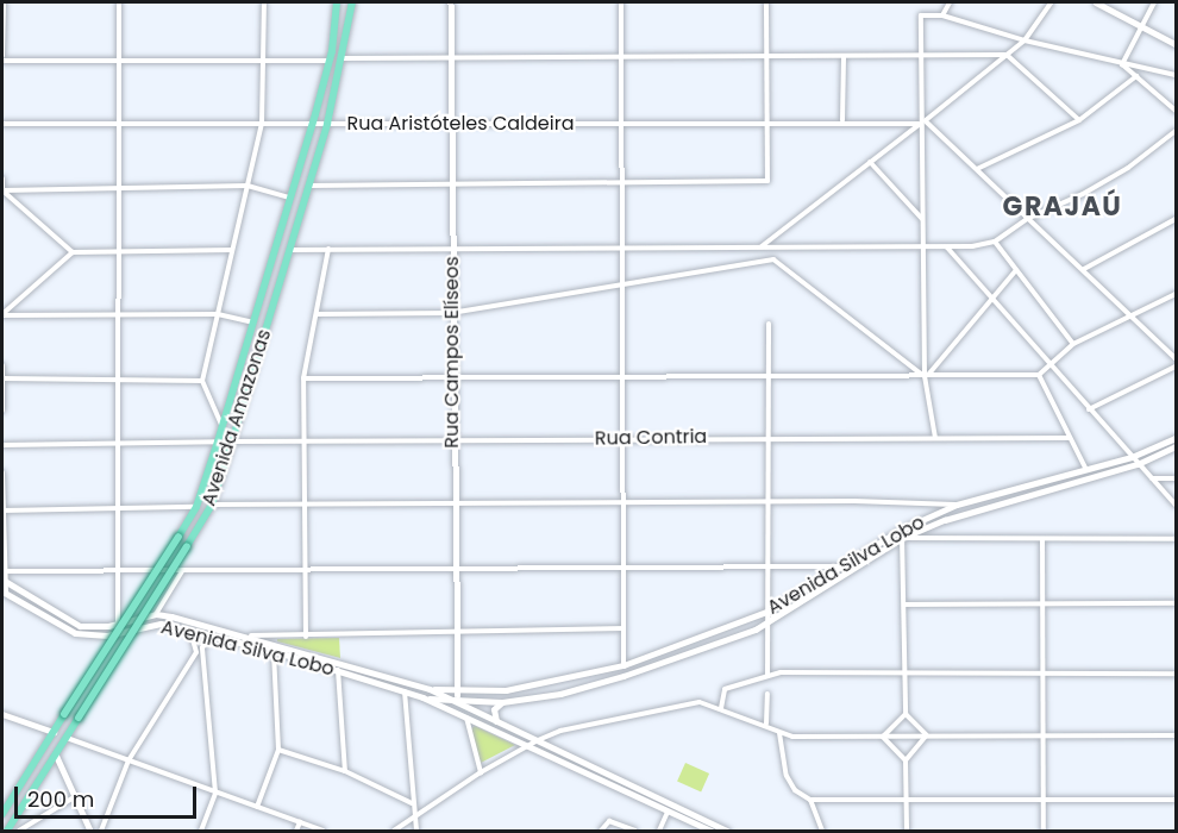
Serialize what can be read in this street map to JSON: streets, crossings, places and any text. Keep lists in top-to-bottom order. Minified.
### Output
{"streets":{"main road":["Avenida Amazonas","Avenida Silva Lobo"],"street":["Rua Aristóteles Caldeira","Rua Campos Elíseos","Rua Contria"]},"crossings":[["Rua Aristóteles Caldeira","Rua Campos Elíseos"],["Rua Aristóteles Caldeira","Avenida Amazonas"],["Rua Campos Elíseos","Rua Contria"],["Rua Campos Elíseos","Avenida Silva Lobo"],["Avenida Amazonas","Rua Contria"]],"districts":["GRAJAÚ"],"scale_bar":"200 m"}
